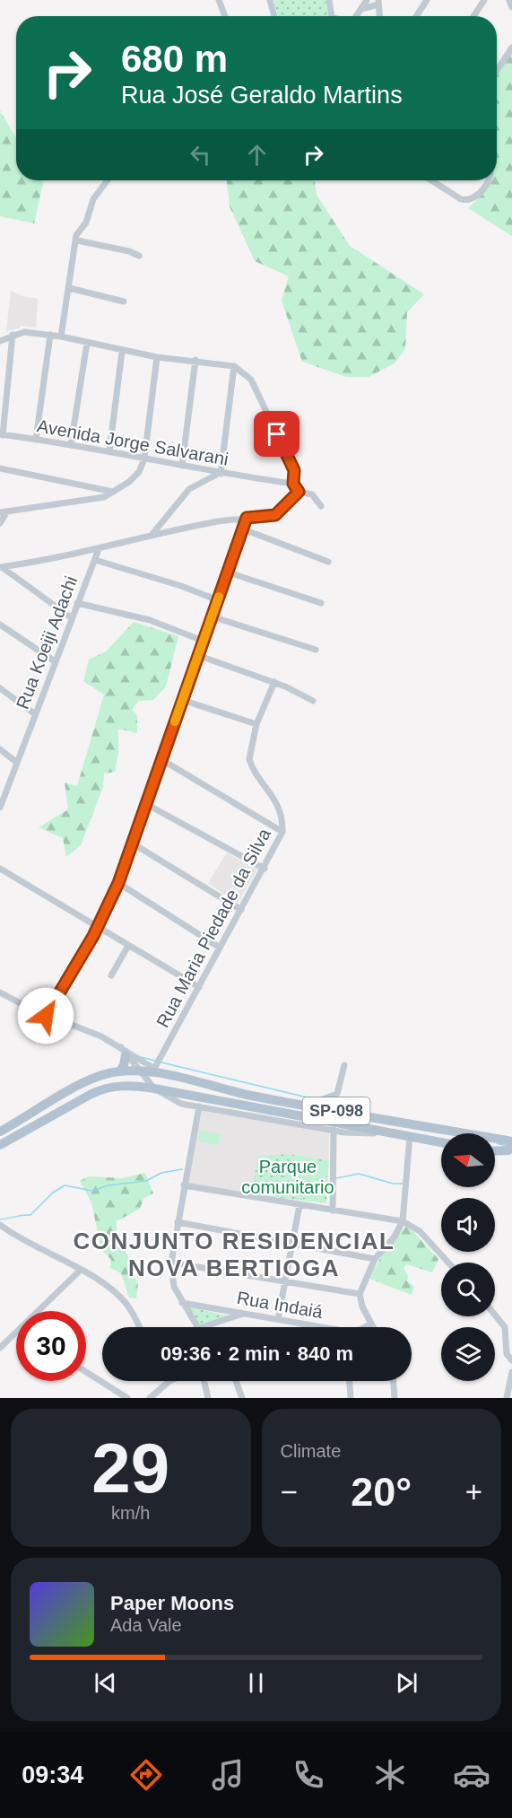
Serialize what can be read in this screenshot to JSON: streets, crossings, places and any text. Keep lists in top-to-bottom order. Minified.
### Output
{"streets":{"main road":["SP-098"],"street":["Avenida Jorge Salvarani","Rua Koeiji Adachi","Rua Maria Piedade da Silva","Rua Indaiá"]},"crossings":[["Rua Maria Piedade da Silva","SP-098"]],"districts":["CONJUNTO RESIDENCIAL NOVA BERTIOGA"],"parks":["Parque comunitario"],"north":"left","page":{"turn":["680 m","Rua José Geraldo Martins"],"limit":"30","trip":"09:36 · 2 min · 840 m","tile":[["29","km/h"],"Climate"],"heat":["−","20°","+"],"song":["Paper Moons","Ada Vale"],"tabs":"09:34"}}
